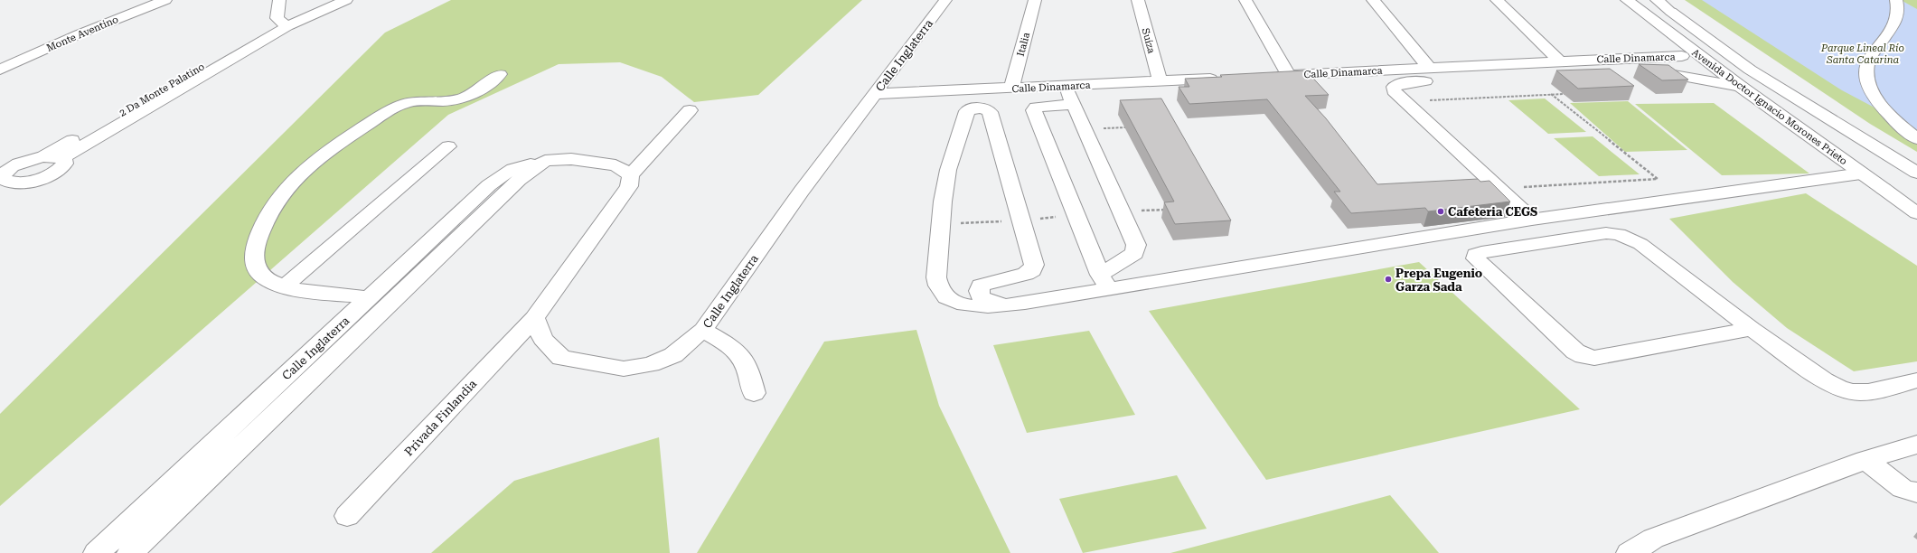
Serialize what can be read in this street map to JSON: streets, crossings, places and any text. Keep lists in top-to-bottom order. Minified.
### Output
{"streets":{"main road":["Monte Aventino","Suiza","Italia","Calle Inglaterra","Calle Dinamarca","2 Da Monte Palatino","Avenida Doctor Ignacio Morones Prieto","Privada Finlandia"]},"crossings":[["Suiza","Calle Dinamarca"],["Italia","Calle Dinamarca"],["Calle Inglaterra","Calle Dinamarca"],["Calle Inglaterra","Privada Finlandia"]],"parks":["Parque Lineal Río Santa Catarina"],"places":["Cafeteria CEGS","Prepa Eugenio Garza Sada"]}
